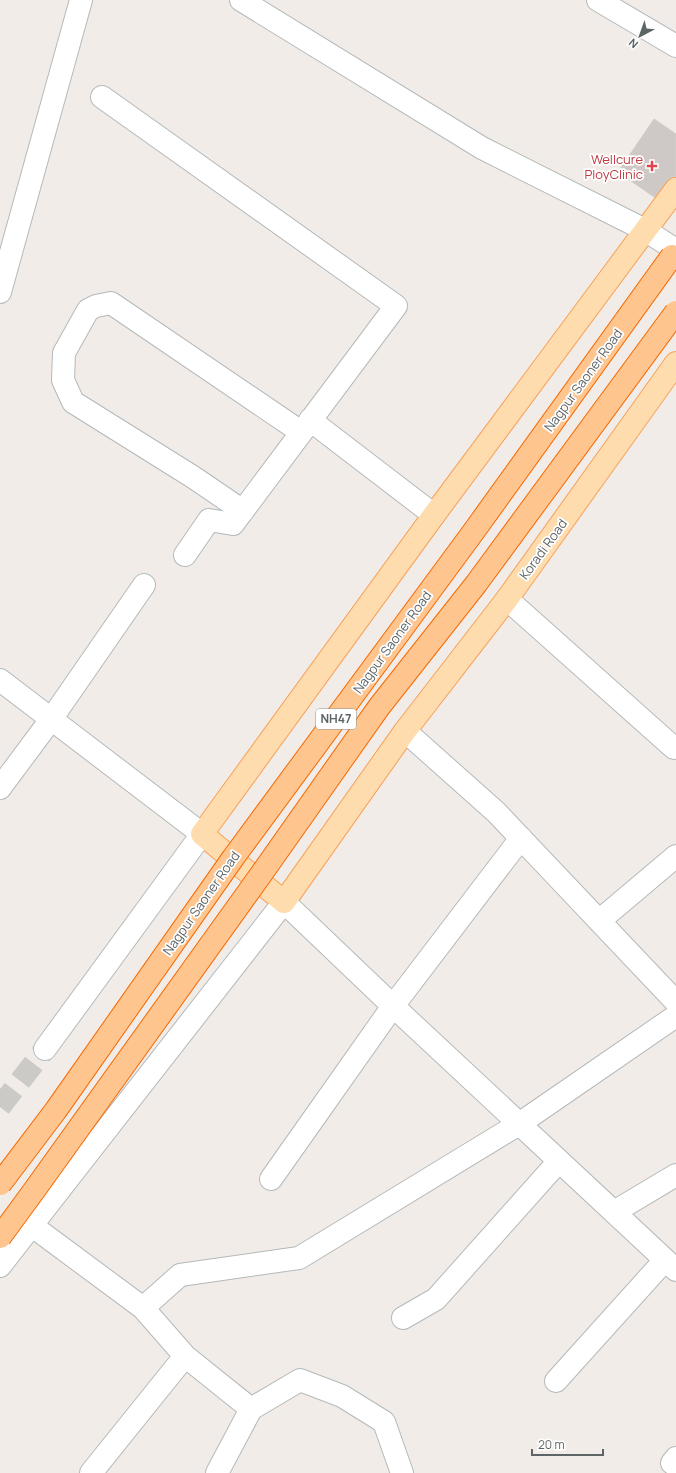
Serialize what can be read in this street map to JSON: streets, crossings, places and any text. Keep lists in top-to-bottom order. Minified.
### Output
{"streets":{"highway":["Nagpur Saoner Road","NH47"],"main road":["Koradi Road"]},"places":{"health":["Wellcure PloyClinic"]},"scale_bar":"20 m","north":"bottom left"}
